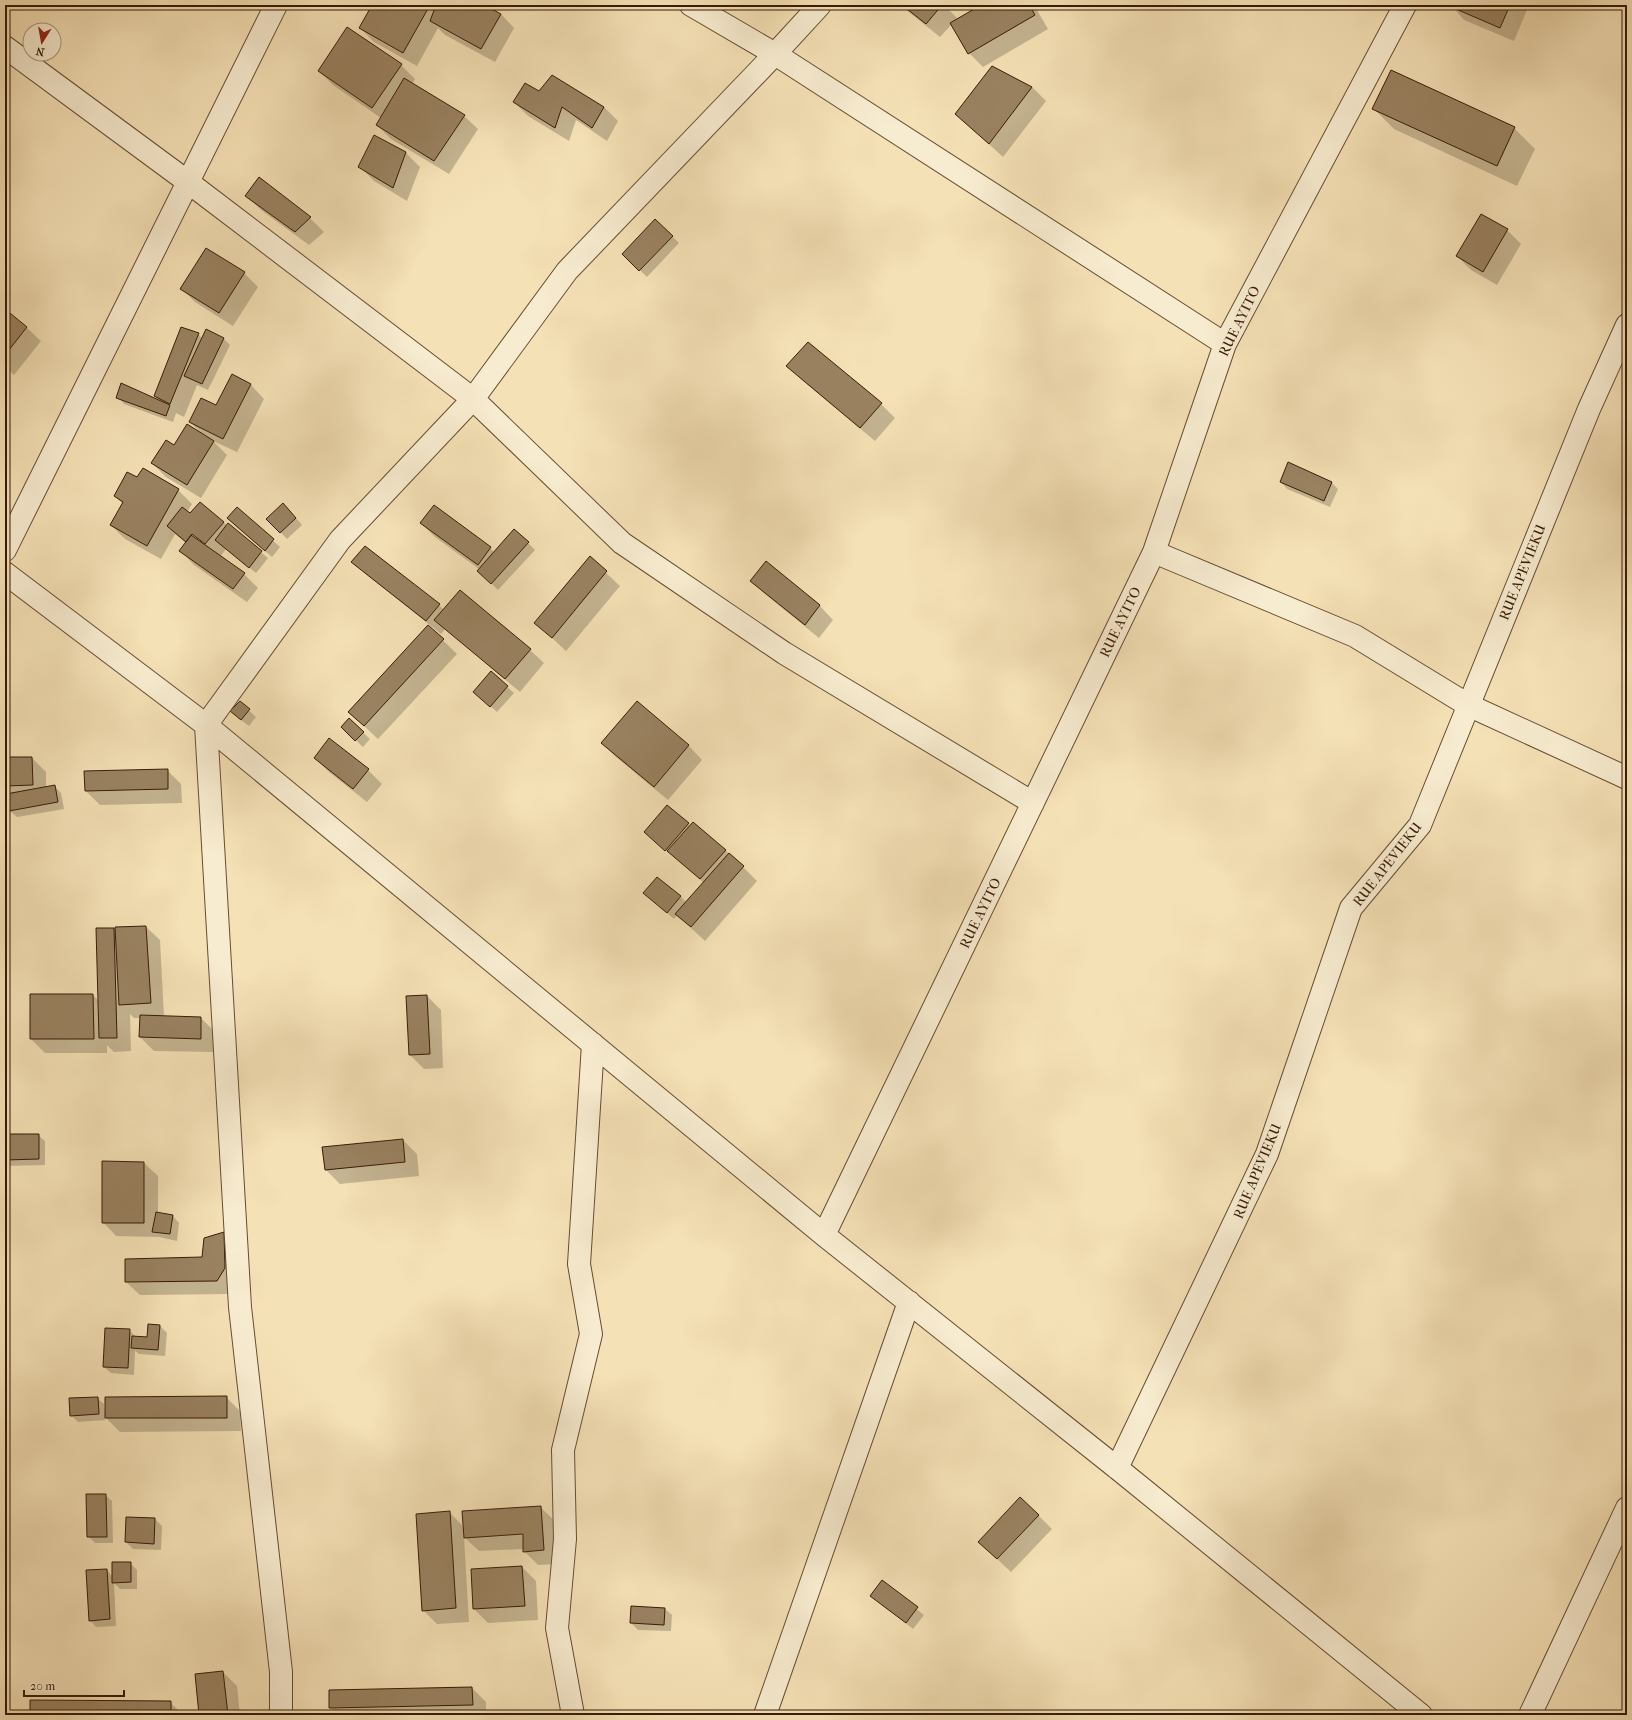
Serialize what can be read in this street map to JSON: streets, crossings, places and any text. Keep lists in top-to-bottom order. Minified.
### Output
{"streets":{"street":["RUE AYITO","RUE APEVIEKU"]},"scale_bar":"20 m","north":"bottom"}
